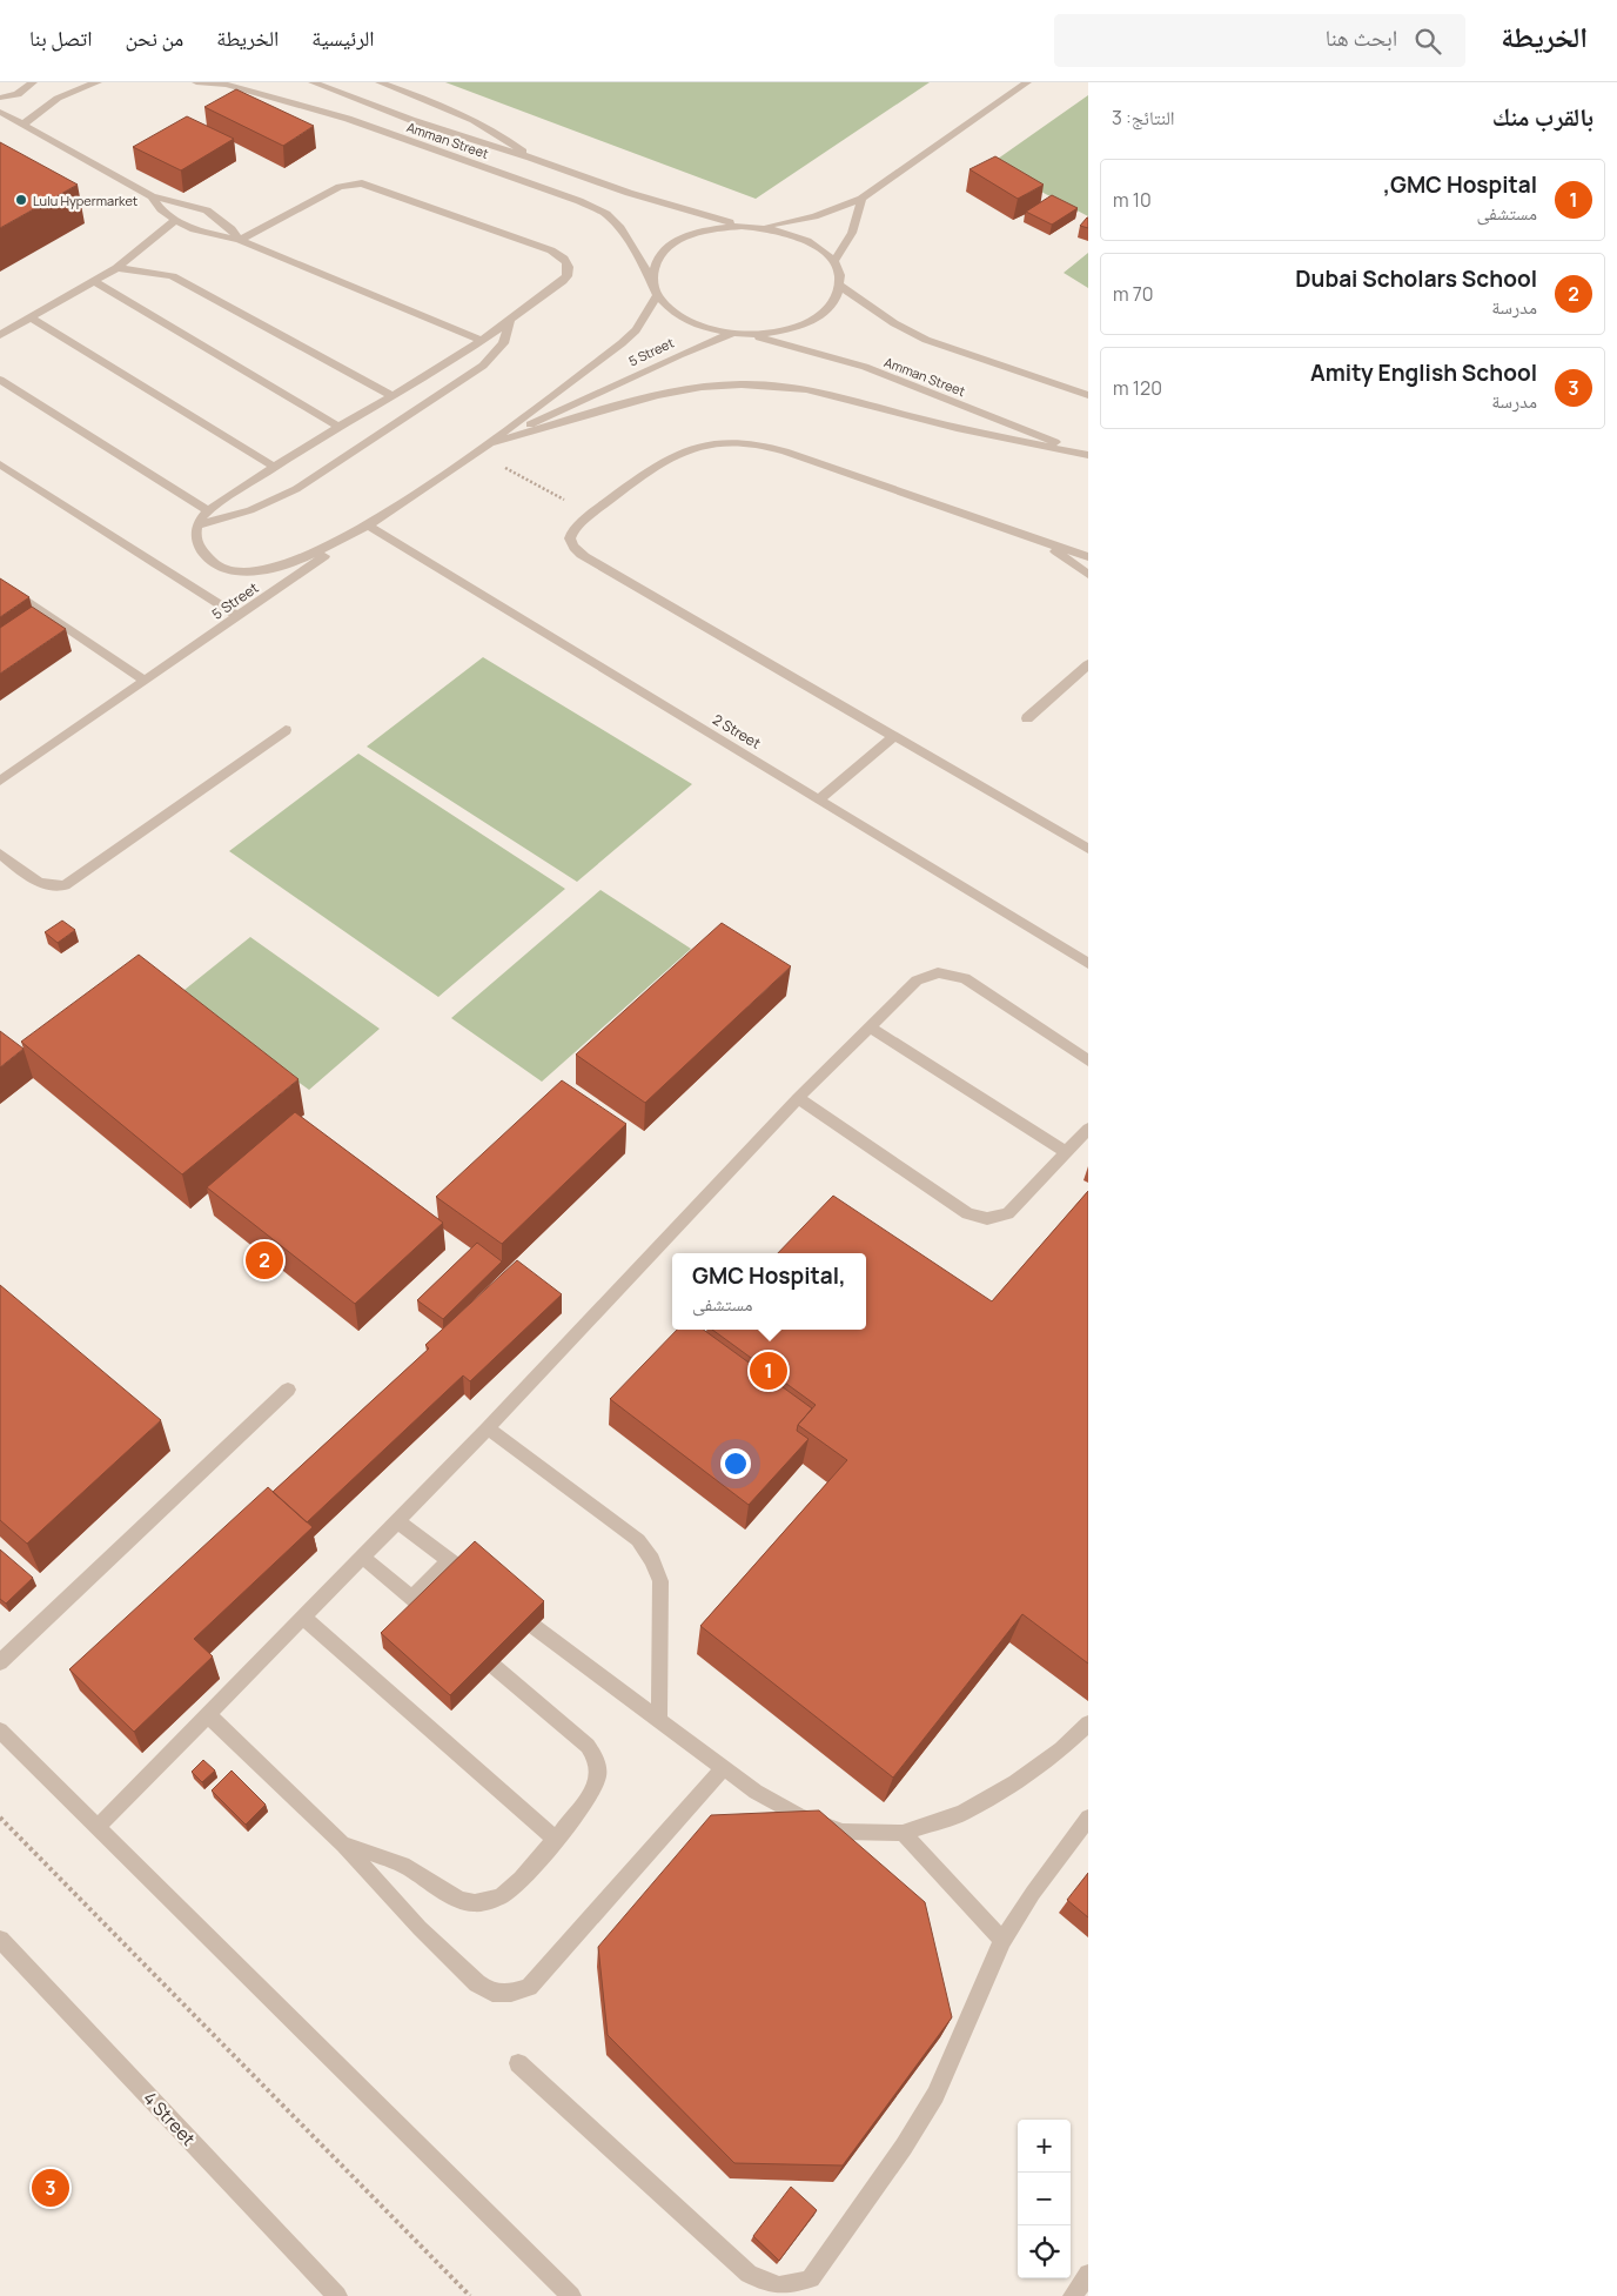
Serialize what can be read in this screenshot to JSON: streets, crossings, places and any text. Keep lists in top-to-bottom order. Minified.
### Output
{"streets":{"street":["Amman Street","5 Street","2 Street","4 Street"]},"crossings":[["Amman Street","5 Street"],["5 Street","2 Street"]],"places":["Lulu Hypermarket"],"page":{"header":"الخريطة","search":"ابحث هنا","nav":["الرئيسية","الخريطة","من نحن","اتصل بنا"],"heading":["بالقرب منك","النتائج: 3"],"list":[{"mark":"1","name":"GMC Hospital,","note":"مستشفى","value":"10 m"},{"mark":"2","name":"Dubai Scholars School","note":"مدرسة","value":"70 m"},{"mark":"3","name":"Amity English School","note":"مدرسة","value":"120 m"}],"pins":["2","1","3"],"popup":["GMC Hospital,","مستشفى"],"map_buttons":["+","−"]}}
